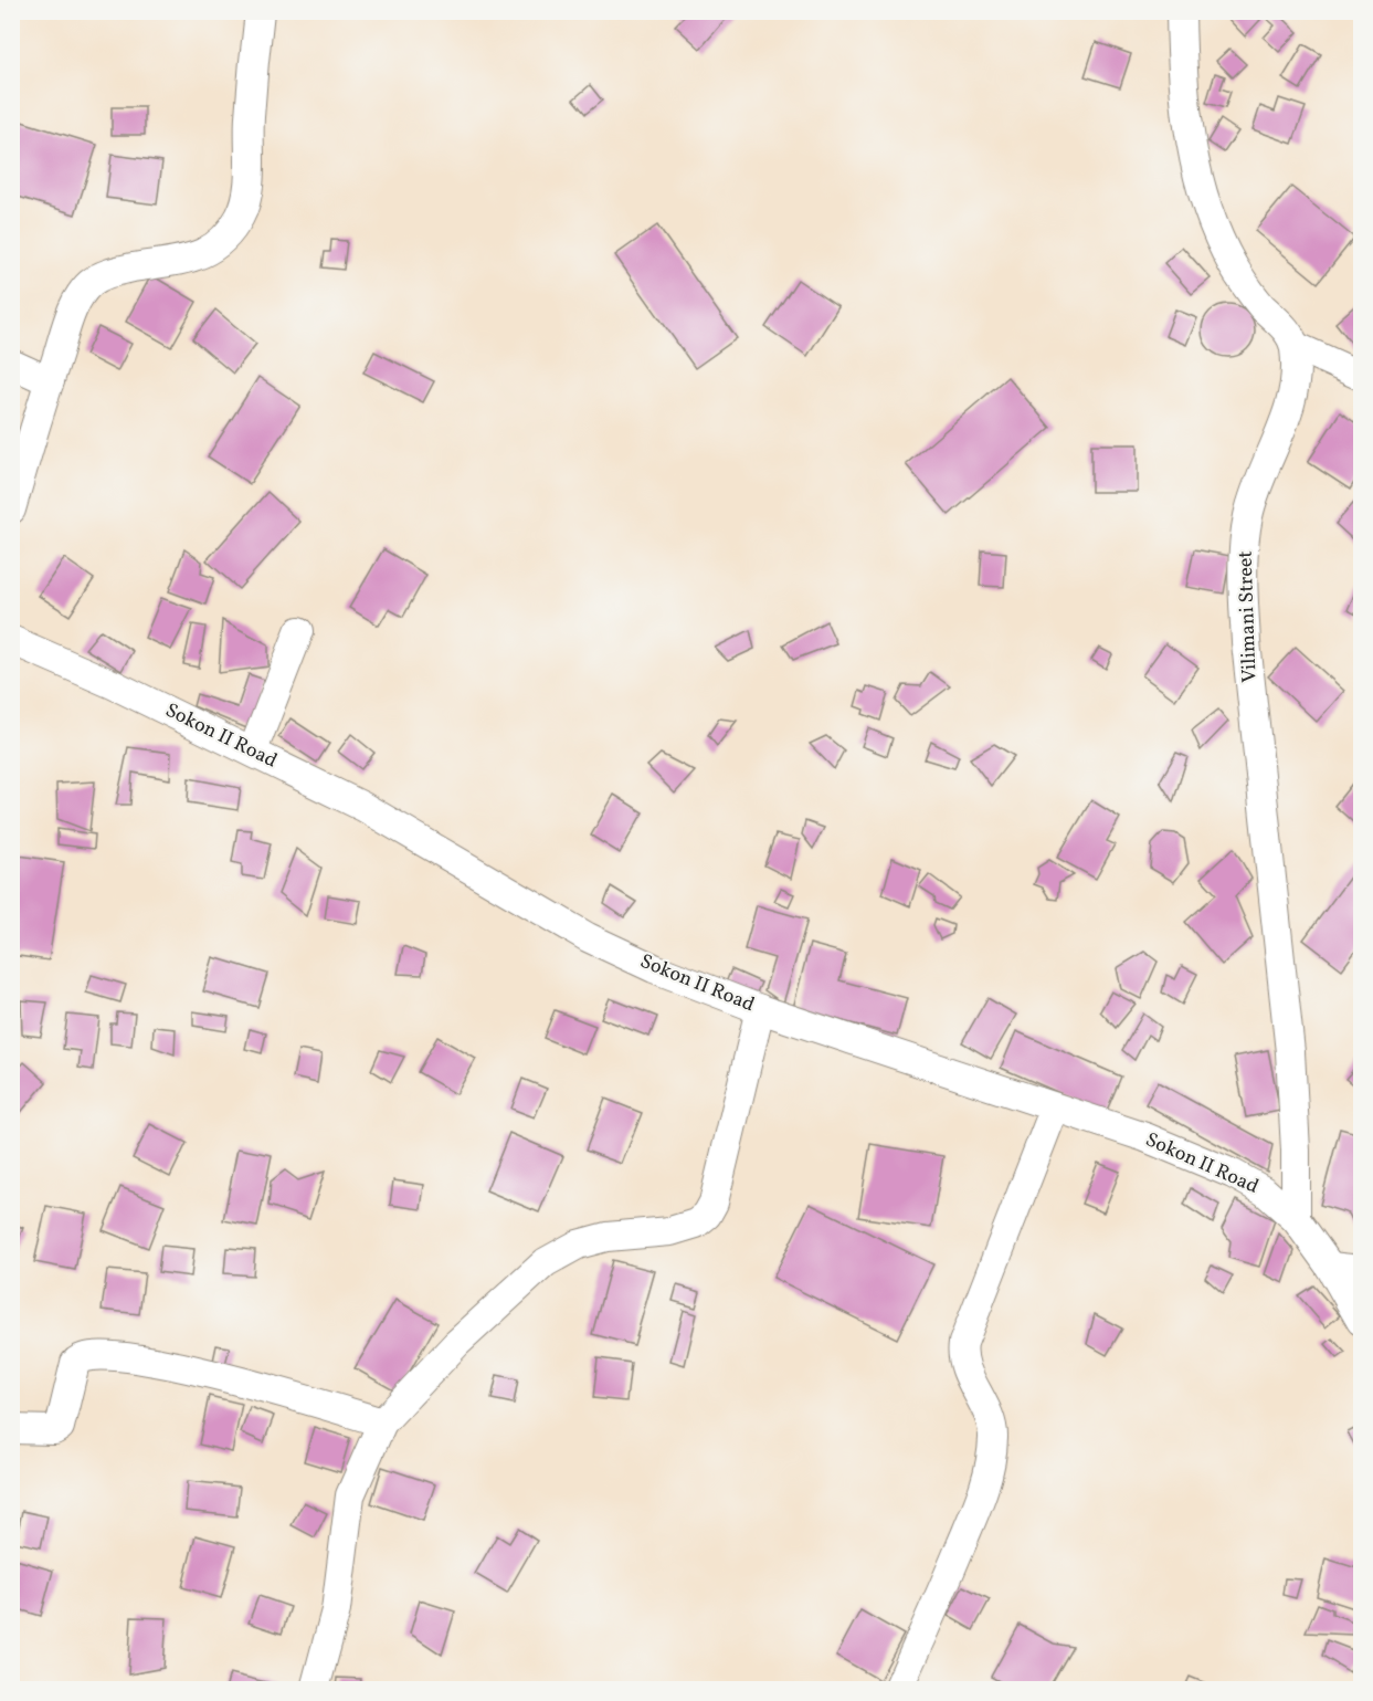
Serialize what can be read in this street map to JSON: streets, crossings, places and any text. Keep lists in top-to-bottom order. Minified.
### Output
{"streets":{"street":["Vilimani Street","Sokon II Road"]},"crossings":[["Vilimani Street","Sokon II Road"]]}
